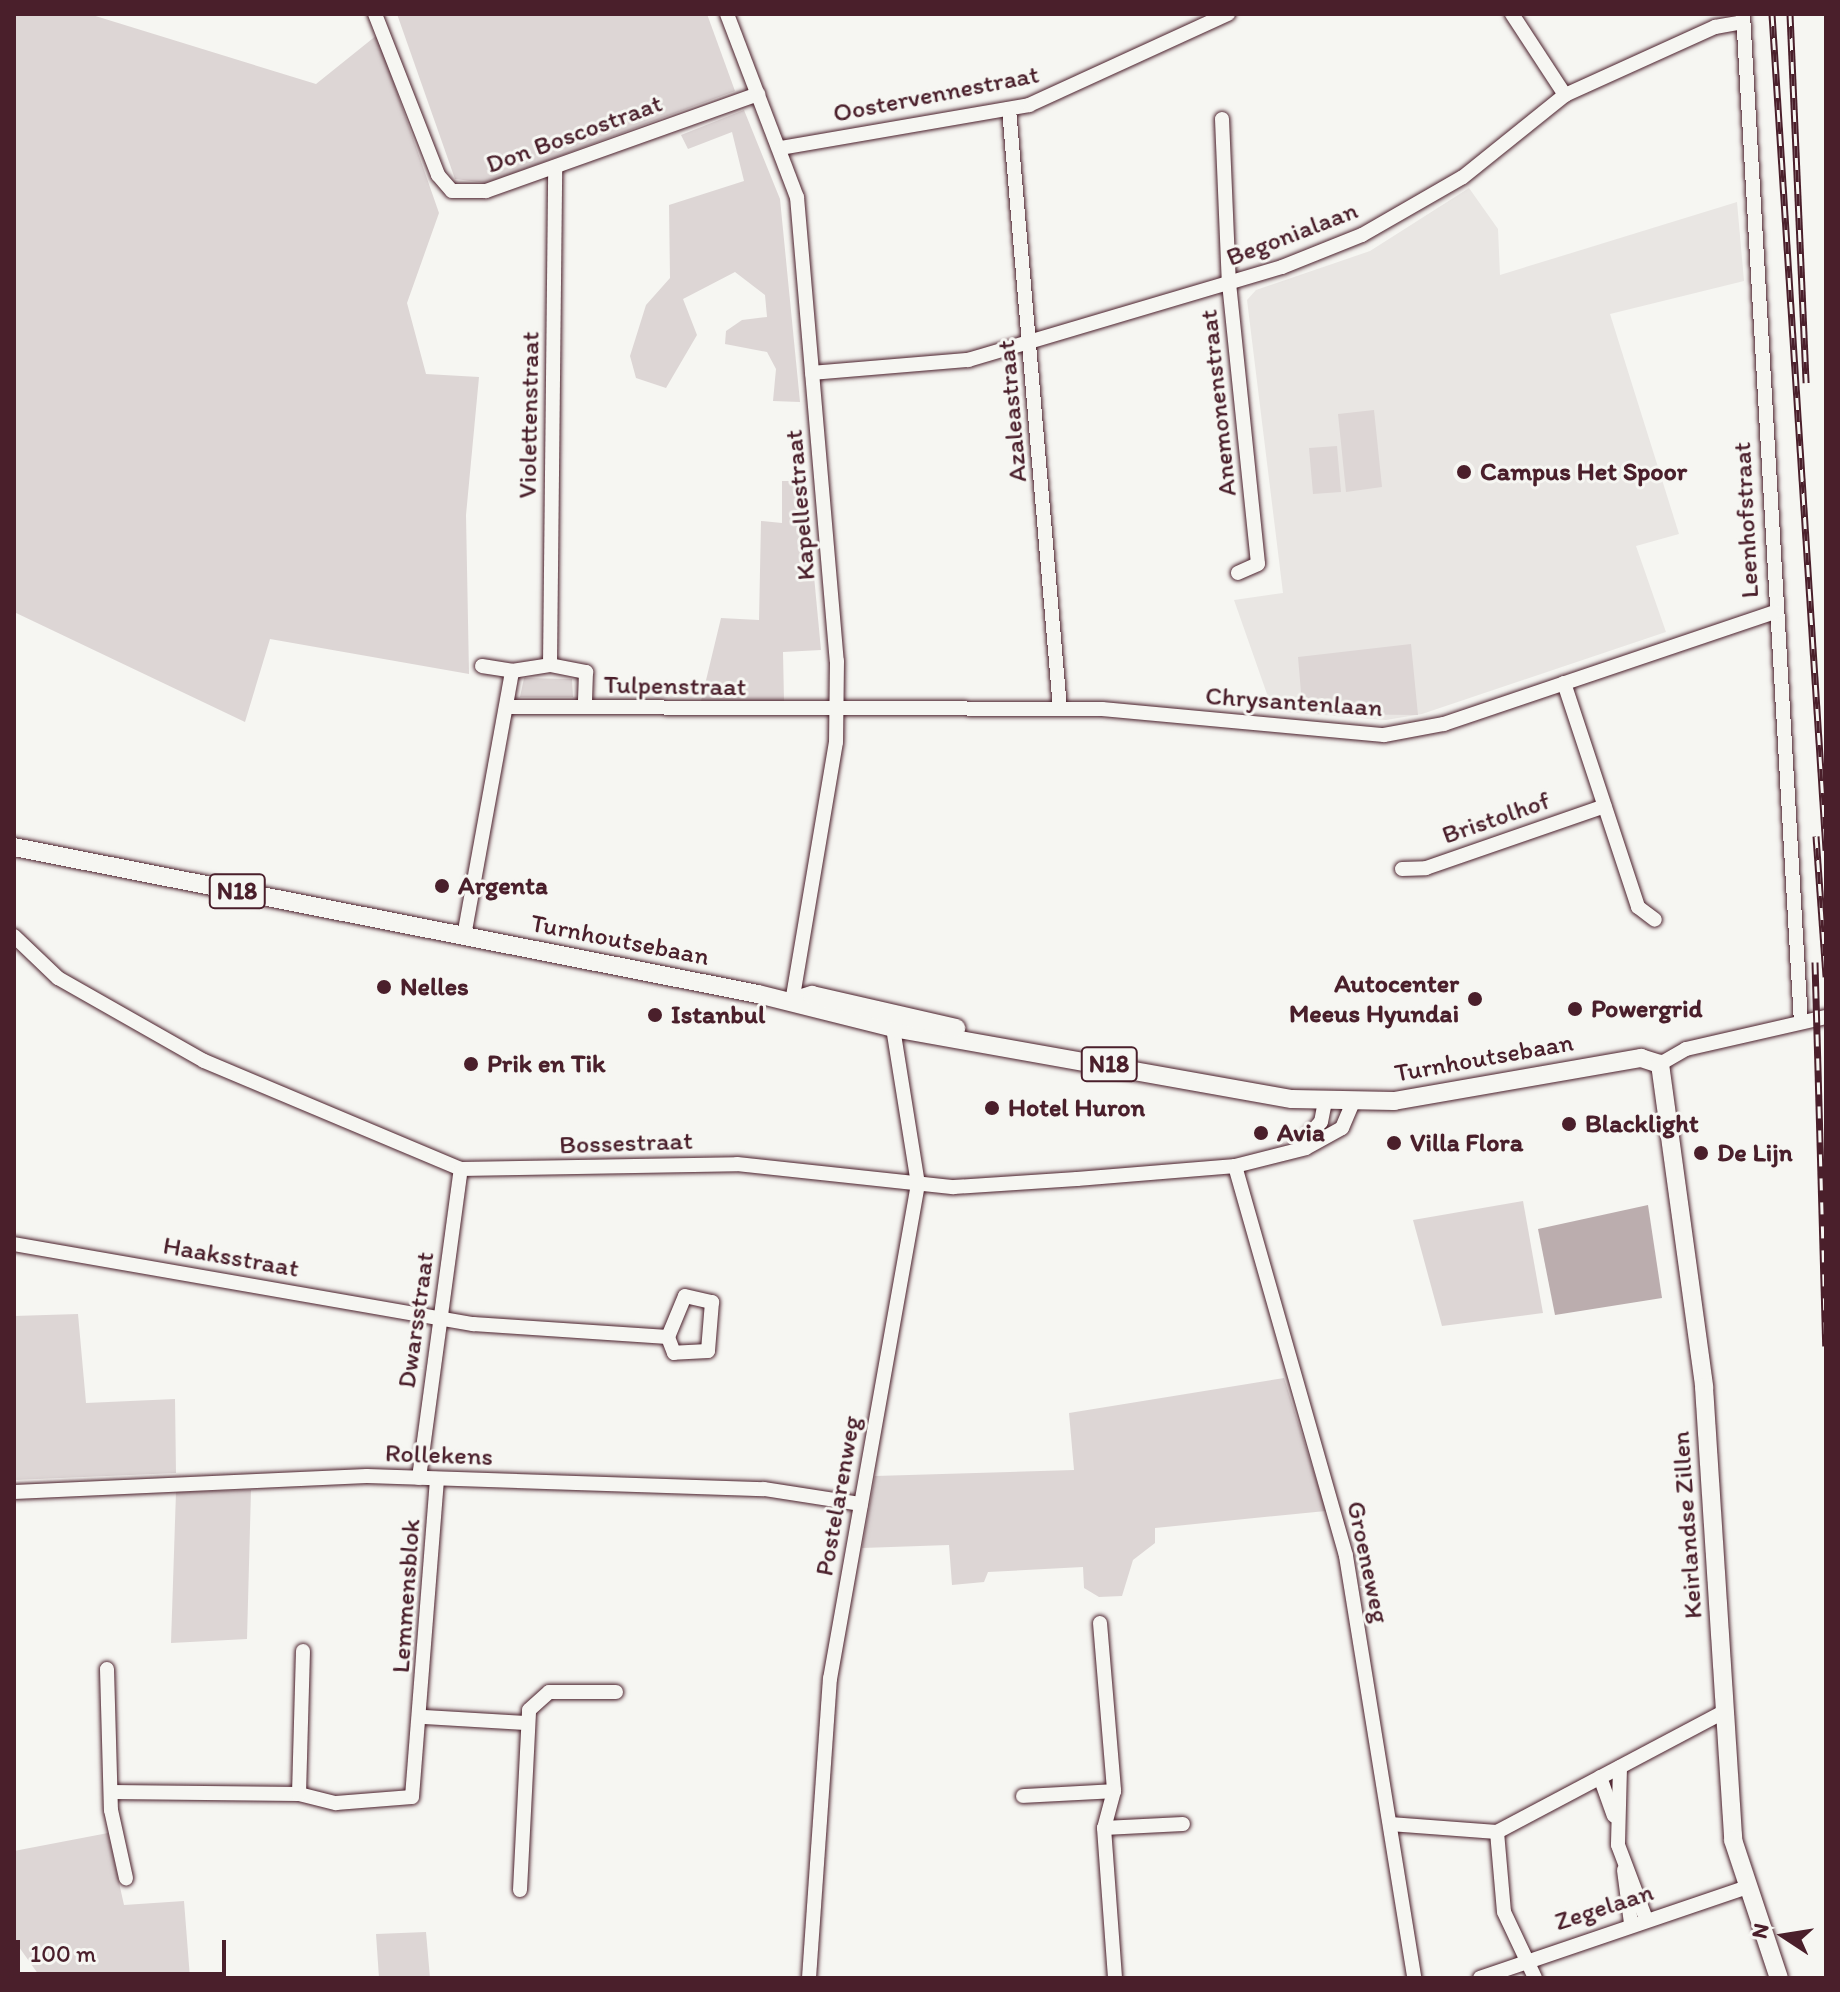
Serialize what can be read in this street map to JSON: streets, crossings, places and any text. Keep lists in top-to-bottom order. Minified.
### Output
{"streets":{"main road":["N18","Turnhoutsebaan","Keirlandse Zillen"],"street":["Oostervennestraat","Don Boscostraat","Begonialaan","Anemonenstraat","Azaleastraat","Violettenstraat","Kapellestraat","Leenhofstraat","Tulpenstraat","Chrysantenlaan","Bristolhof","Bossestraat","Haaksstraat","Dwarsstraat","Rollekens","Postelarenweg","Groeneweg","Lemmensblok","Zegelaan"]},"crossings":[["Oostervennestraat","Azaleastraat"],["Oostervennestraat","Kapellestraat"],["Don Boscostraat","Violettenstraat"],["Don Boscostraat","Kapellestraat"],["Begonialaan","Anemonenstraat"],["Begonialaan","Azaleastraat"],["Begonialaan","Kapellestraat"],["Begonialaan","Leenhofstraat"],["Azaleastraat","Chrysantenlaan"],["Kapellestraat","Tulpenstraat"],["Kapellestraat","Chrysantenlaan"],["Kapellestraat","Turnhoutsebaan"],["Leenhofstraat","Chrysantenlaan"],["Leenhofstraat","N18"],["Leenhofstraat","Turnhoutsebaan"],["Tulpenstraat","Chrysantenlaan"],["N18","Turnhoutsebaan"],["Turnhoutsebaan","Bossestraat"],["Turnhoutsebaan","Postelarenweg"],["Turnhoutsebaan","Keirlandse Zillen"],["Bossestraat","Dwarsstraat"],["Bossestraat","Postelarenweg"],["Bossestraat","Groeneweg"],["Haaksstraat","Dwarsstraat"],["Dwarsstraat","Rollekens"],["Rollekens","Postelarenweg"],["Rollekens","Lemmensblok"],["Keirlandse Zillen","Zegelaan"]],"places":["Campus Het Spoor","Argenta","Nelles","Autocenter Meeus Hyundai","Powergrid","Istanbul","Prik en Tik","Hotel Huron","Blacklight","Avia","Villa Flora","De Lijn"],"scale_bar":"100 m","north":"left"}
